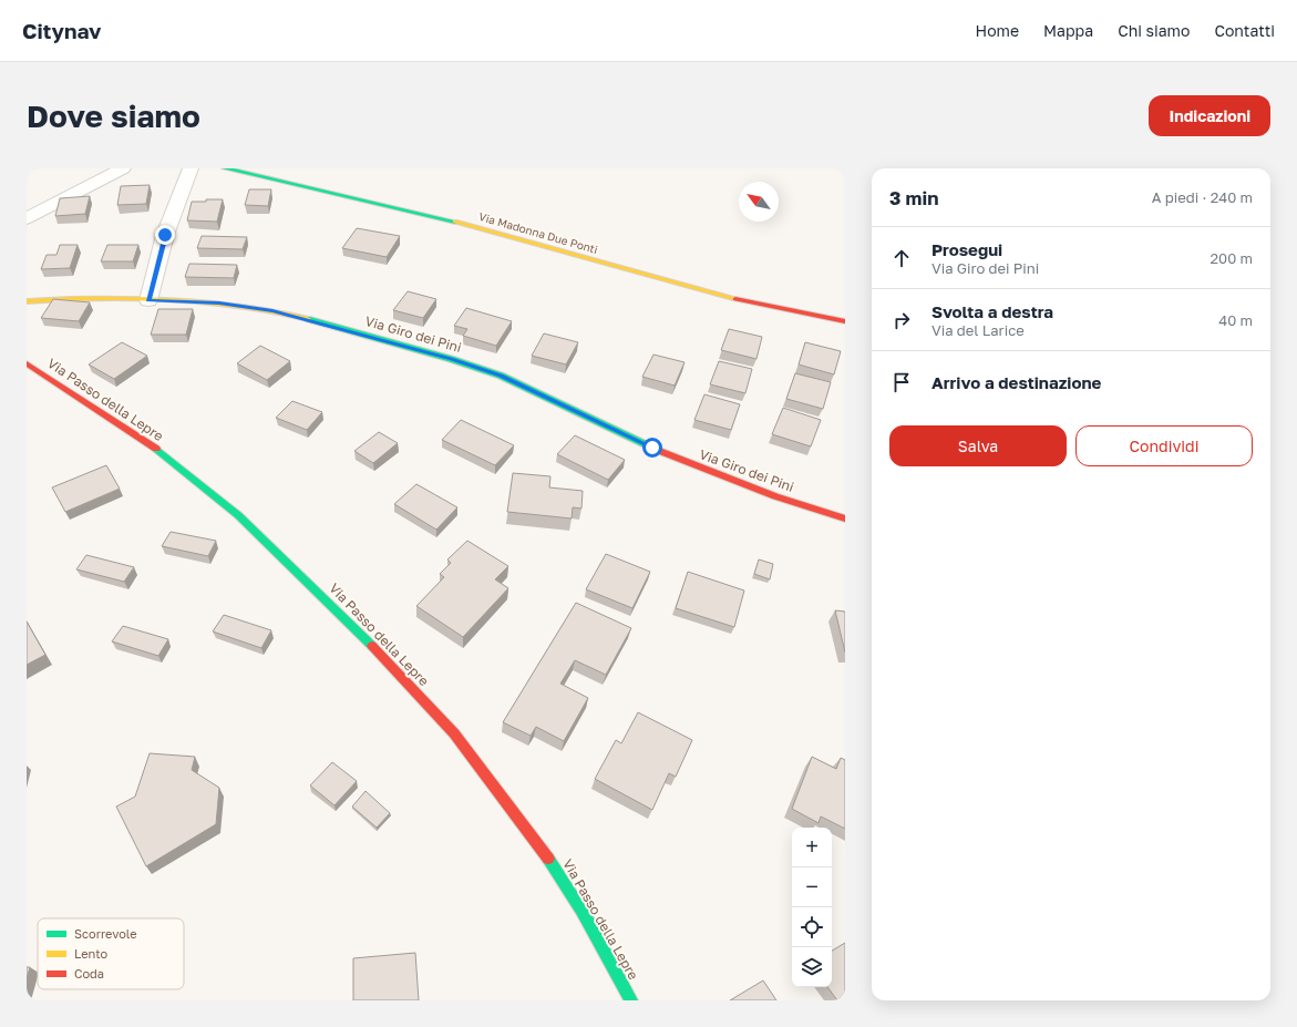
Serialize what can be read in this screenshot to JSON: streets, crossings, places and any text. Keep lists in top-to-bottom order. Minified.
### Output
{"streets":{"street":["Via Madonna Due Ponti","Via Giro dei Pini","Via Passo della Lepre"]},"legend":["Scorrevole","Lento","Coda"],"north":"top left","page":{"header":"Citynav","nav":["Home","Mappa","Chi siamo","Contatti"],"buttons":["Indicazioni",["Salva","Condividi"]],"title":"Dove siamo","heading":["3 min","A piedi · 240 m"],"list":[["Prosegui","Via Giro dei Pini","200 m"],["Svolta a destra","Via del Larice","40 m"],"Arrivo a destinazione"],"map_buttons":["+","−"]}}
